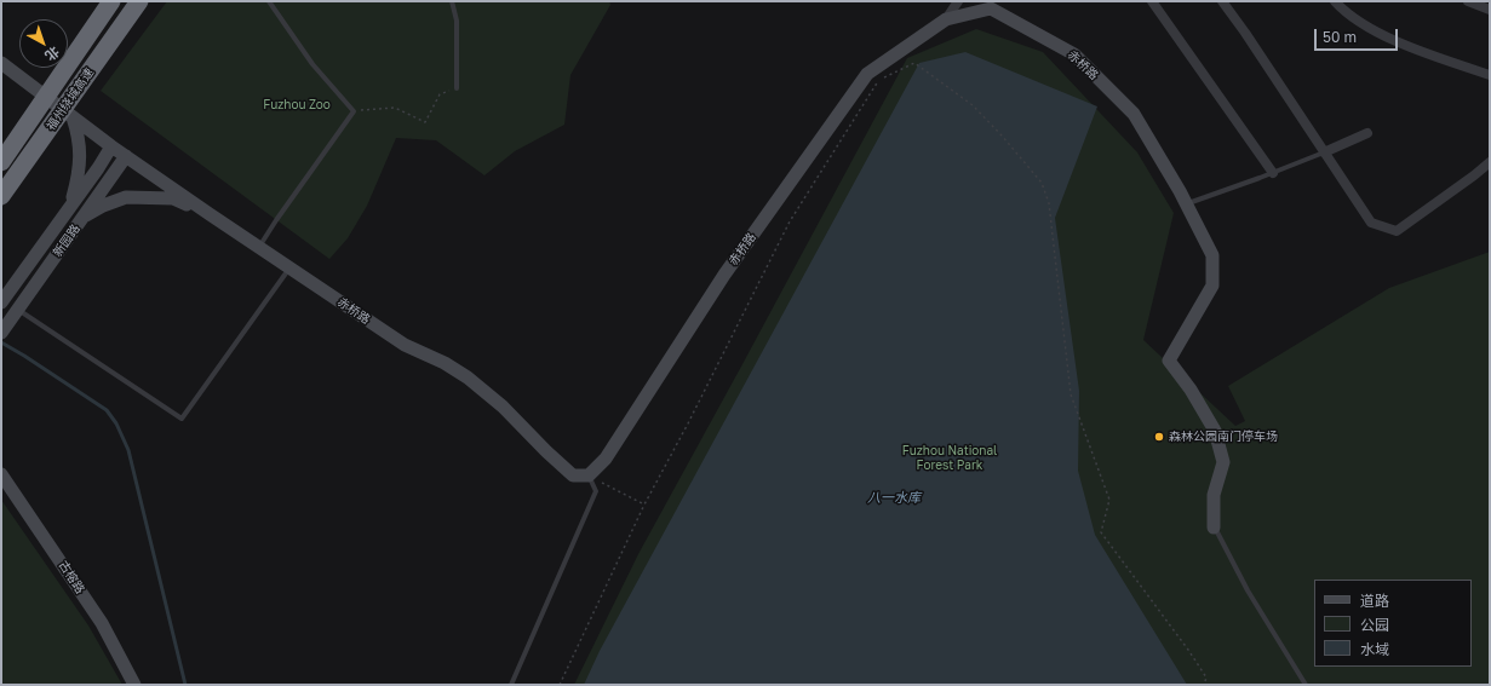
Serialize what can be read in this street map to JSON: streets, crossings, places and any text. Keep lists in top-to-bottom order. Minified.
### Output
{"streets":{"highway":["福州绕城高速"],"street":["赤桥路","新园路","古榕路"]},"crossings":[["赤桥路","新园路"]],"water":["八一水库"],"parks":["Fuzhou Zoo","Fuzhou National Forest Park"],"places":["森林公园南门停车场"],"legend":["道路","公园","水域"],"scale_bar":"50 m","north":"bottom right"}
